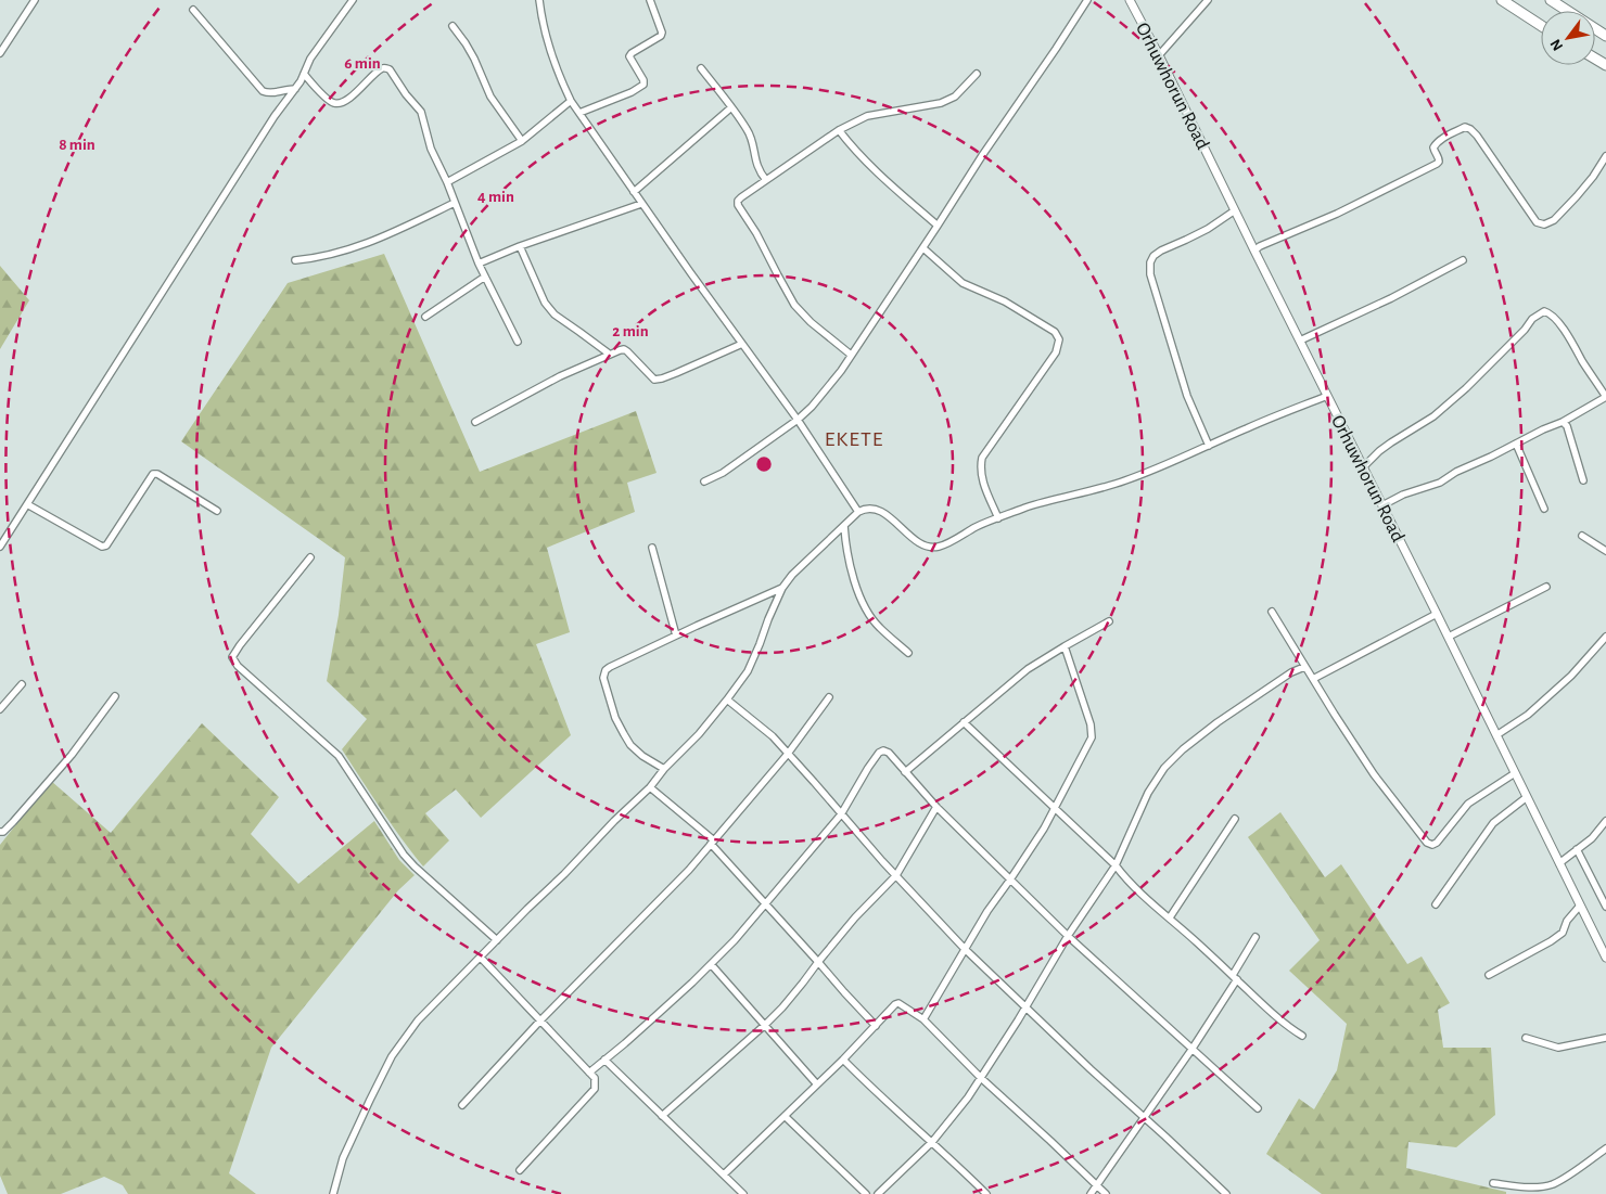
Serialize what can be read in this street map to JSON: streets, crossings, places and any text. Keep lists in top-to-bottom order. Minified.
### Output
{"streets":{"street":["Orhuwhorun Road"]},"districts":["EKETE"],"north":"bottom left","rings":["6 min","8 min","4 min","2 min"]}
